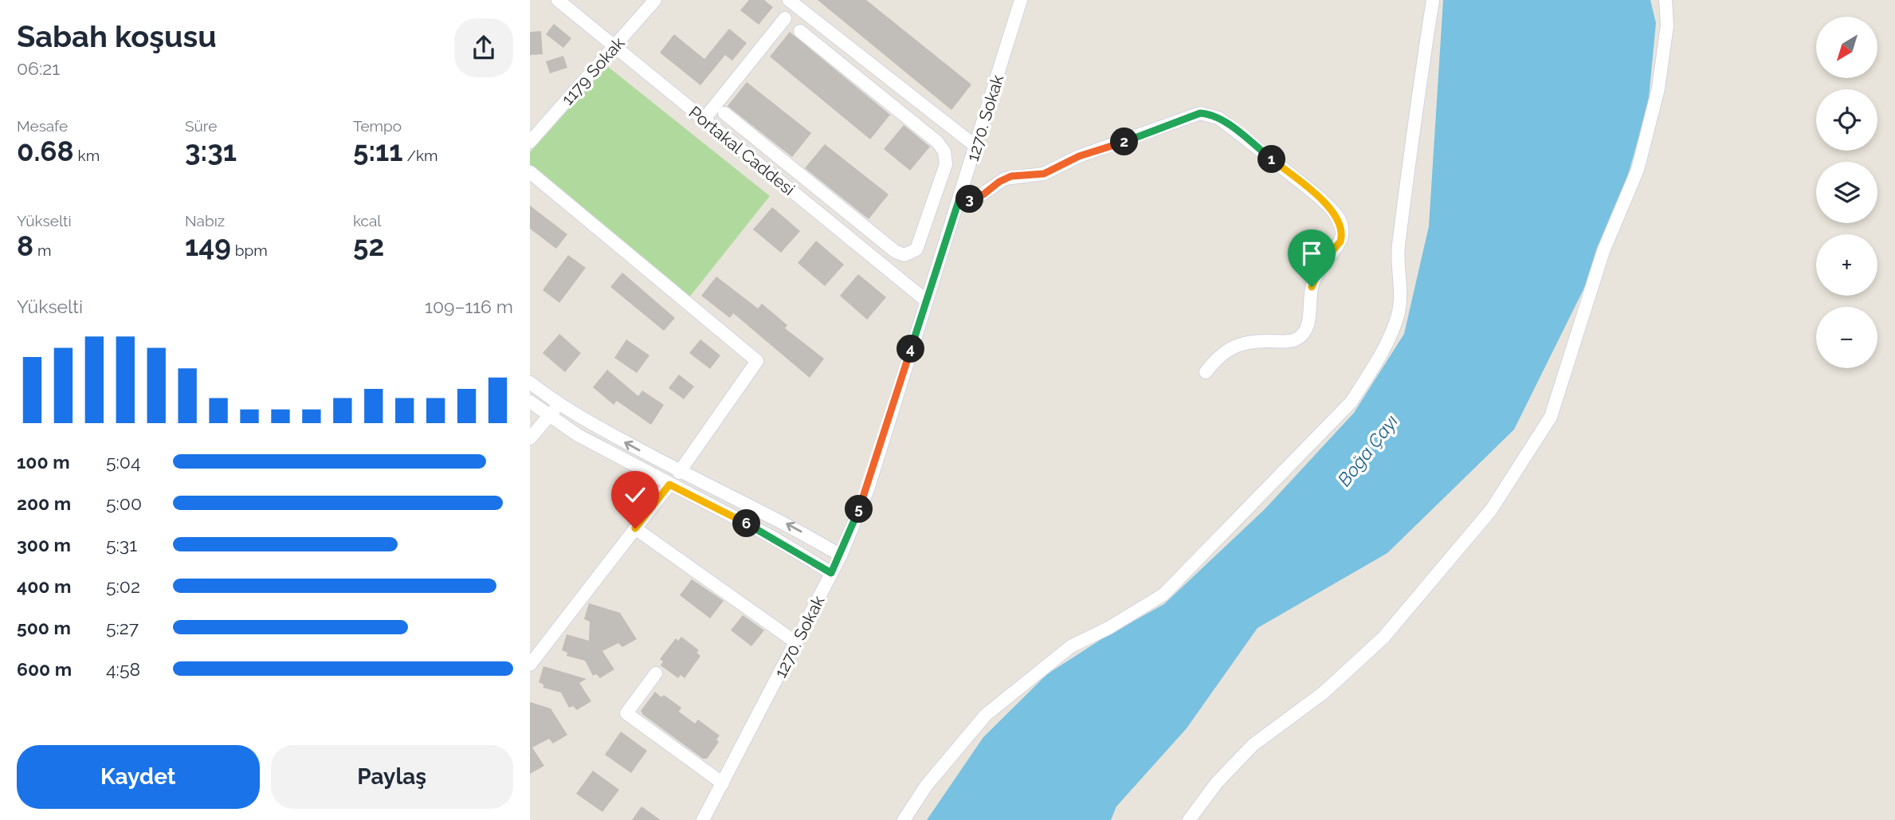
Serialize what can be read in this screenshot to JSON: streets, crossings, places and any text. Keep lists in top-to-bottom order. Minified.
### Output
{"streets":{"street":["1179 Sokak","1270. Sokak","Portakal Caddesi"]},"crossings":[["1179 Sokak","Portakal Caddesi"],["1270. Sokak","Portakal Caddesi"]],"water":["Boğa Çayı"],"north":"bottom left","page":{"heading":["Sabah koşusu","06:21"],"map_buttons":["+","−"],"stats":[["Mesafe","0.68 km"],["Süre","3:31"],["Tempo","5:11 /km"],["Yükselti","8 m"],["Nabız","149 bpm"],["kcal","52"]],"pins":["2","1","3","4","5","6"],"chart":["Yükselti","109–116 m"],"list":[{"name":"100 m","note":"5:04"},{"name":"200 m","note":"5:00"},{"name":"300 m","note":"5:31"},{"name":"400 m","note":"5:02"},{"name":"500 m","note":"5:27"},{"name":"600 m","note":"4:58"}],"buttons":["Kaydet","Paylaş"]}}
